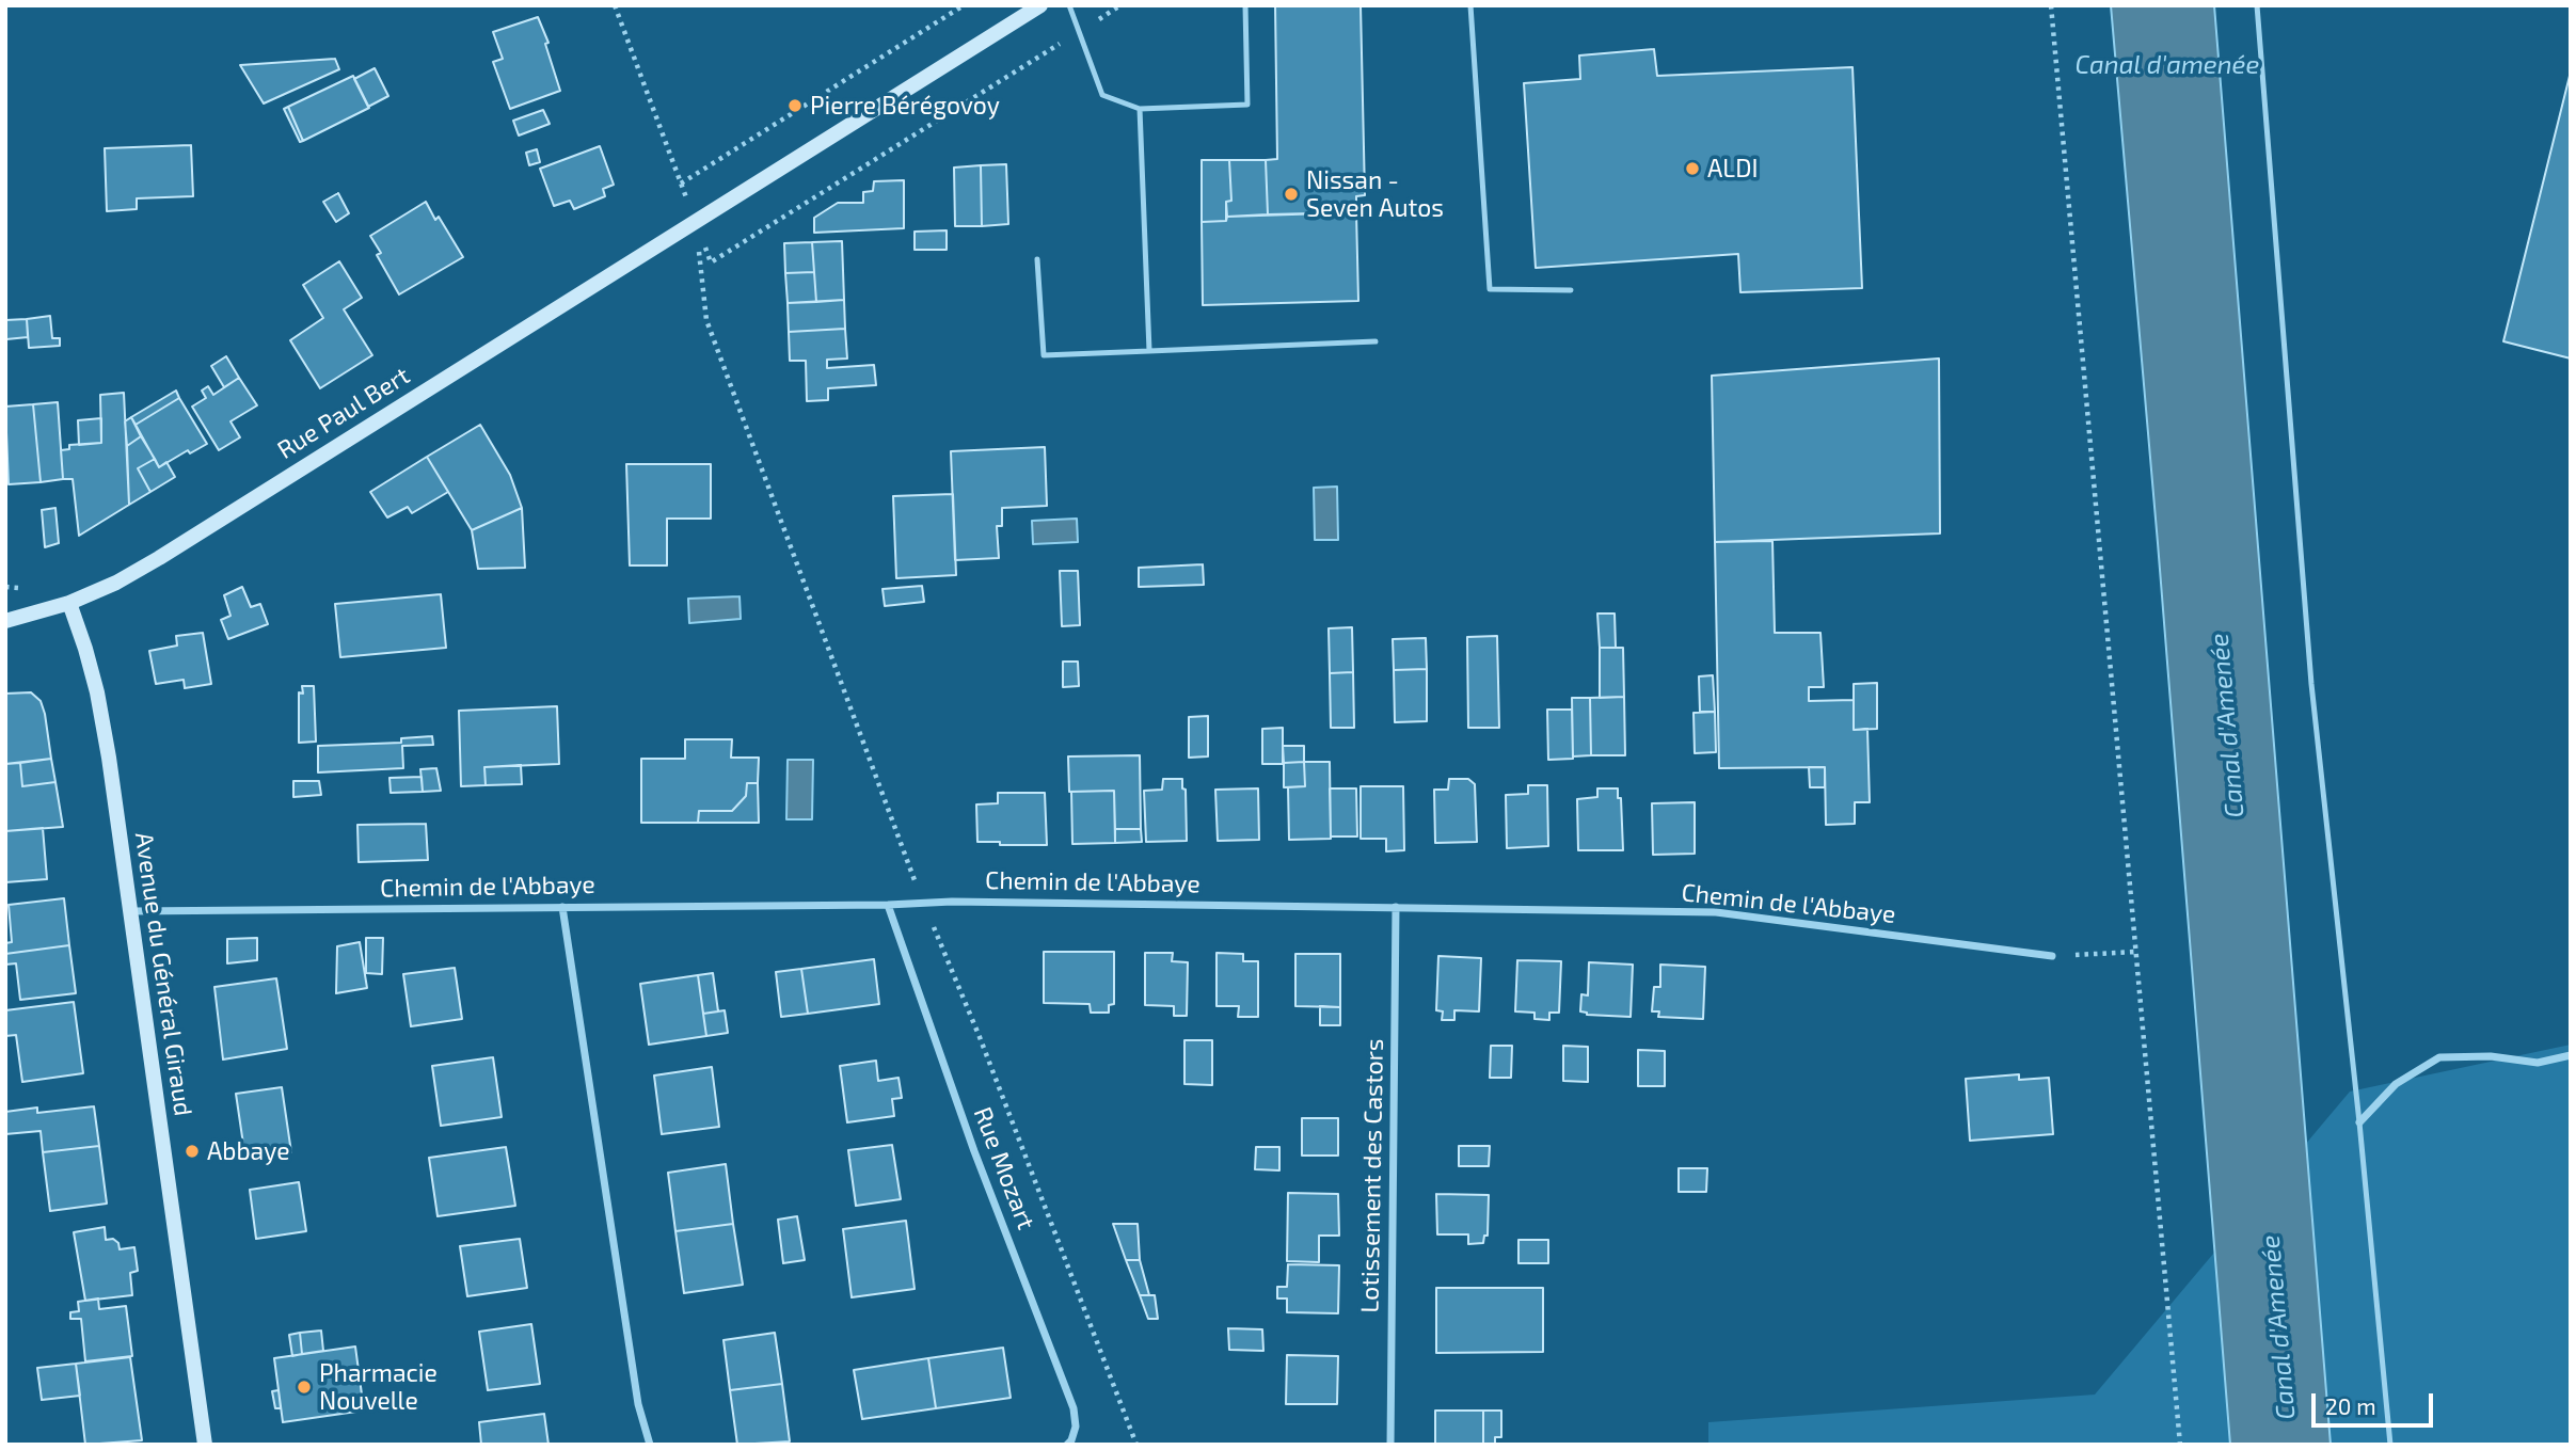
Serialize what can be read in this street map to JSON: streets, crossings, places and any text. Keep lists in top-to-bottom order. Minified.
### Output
{"streets":{"main road":["Rue Paul Bert","Avenue du Général Giraud"],"street":["Chemin de l'Abbaye","Rue Mozart","Lotissement des Castors"]},"crossings":[["Rue Paul Bert","Avenue du Général Giraud"],["Chemin de l'Abbaye","Avenue du Général Giraud"],["Chemin de l'Abbaye","Rue Mozart"],["Chemin de l'Abbaye","Lotissement des Castors"]],"water":["Canal d'amenée","Canal d'Amenée"],"places":["Pierre Bérégovoy","ALDI","Nissan - Seven Autos","Abbaye","Pharmacie Nouvelle"],"scale_bar":"20 m"}
